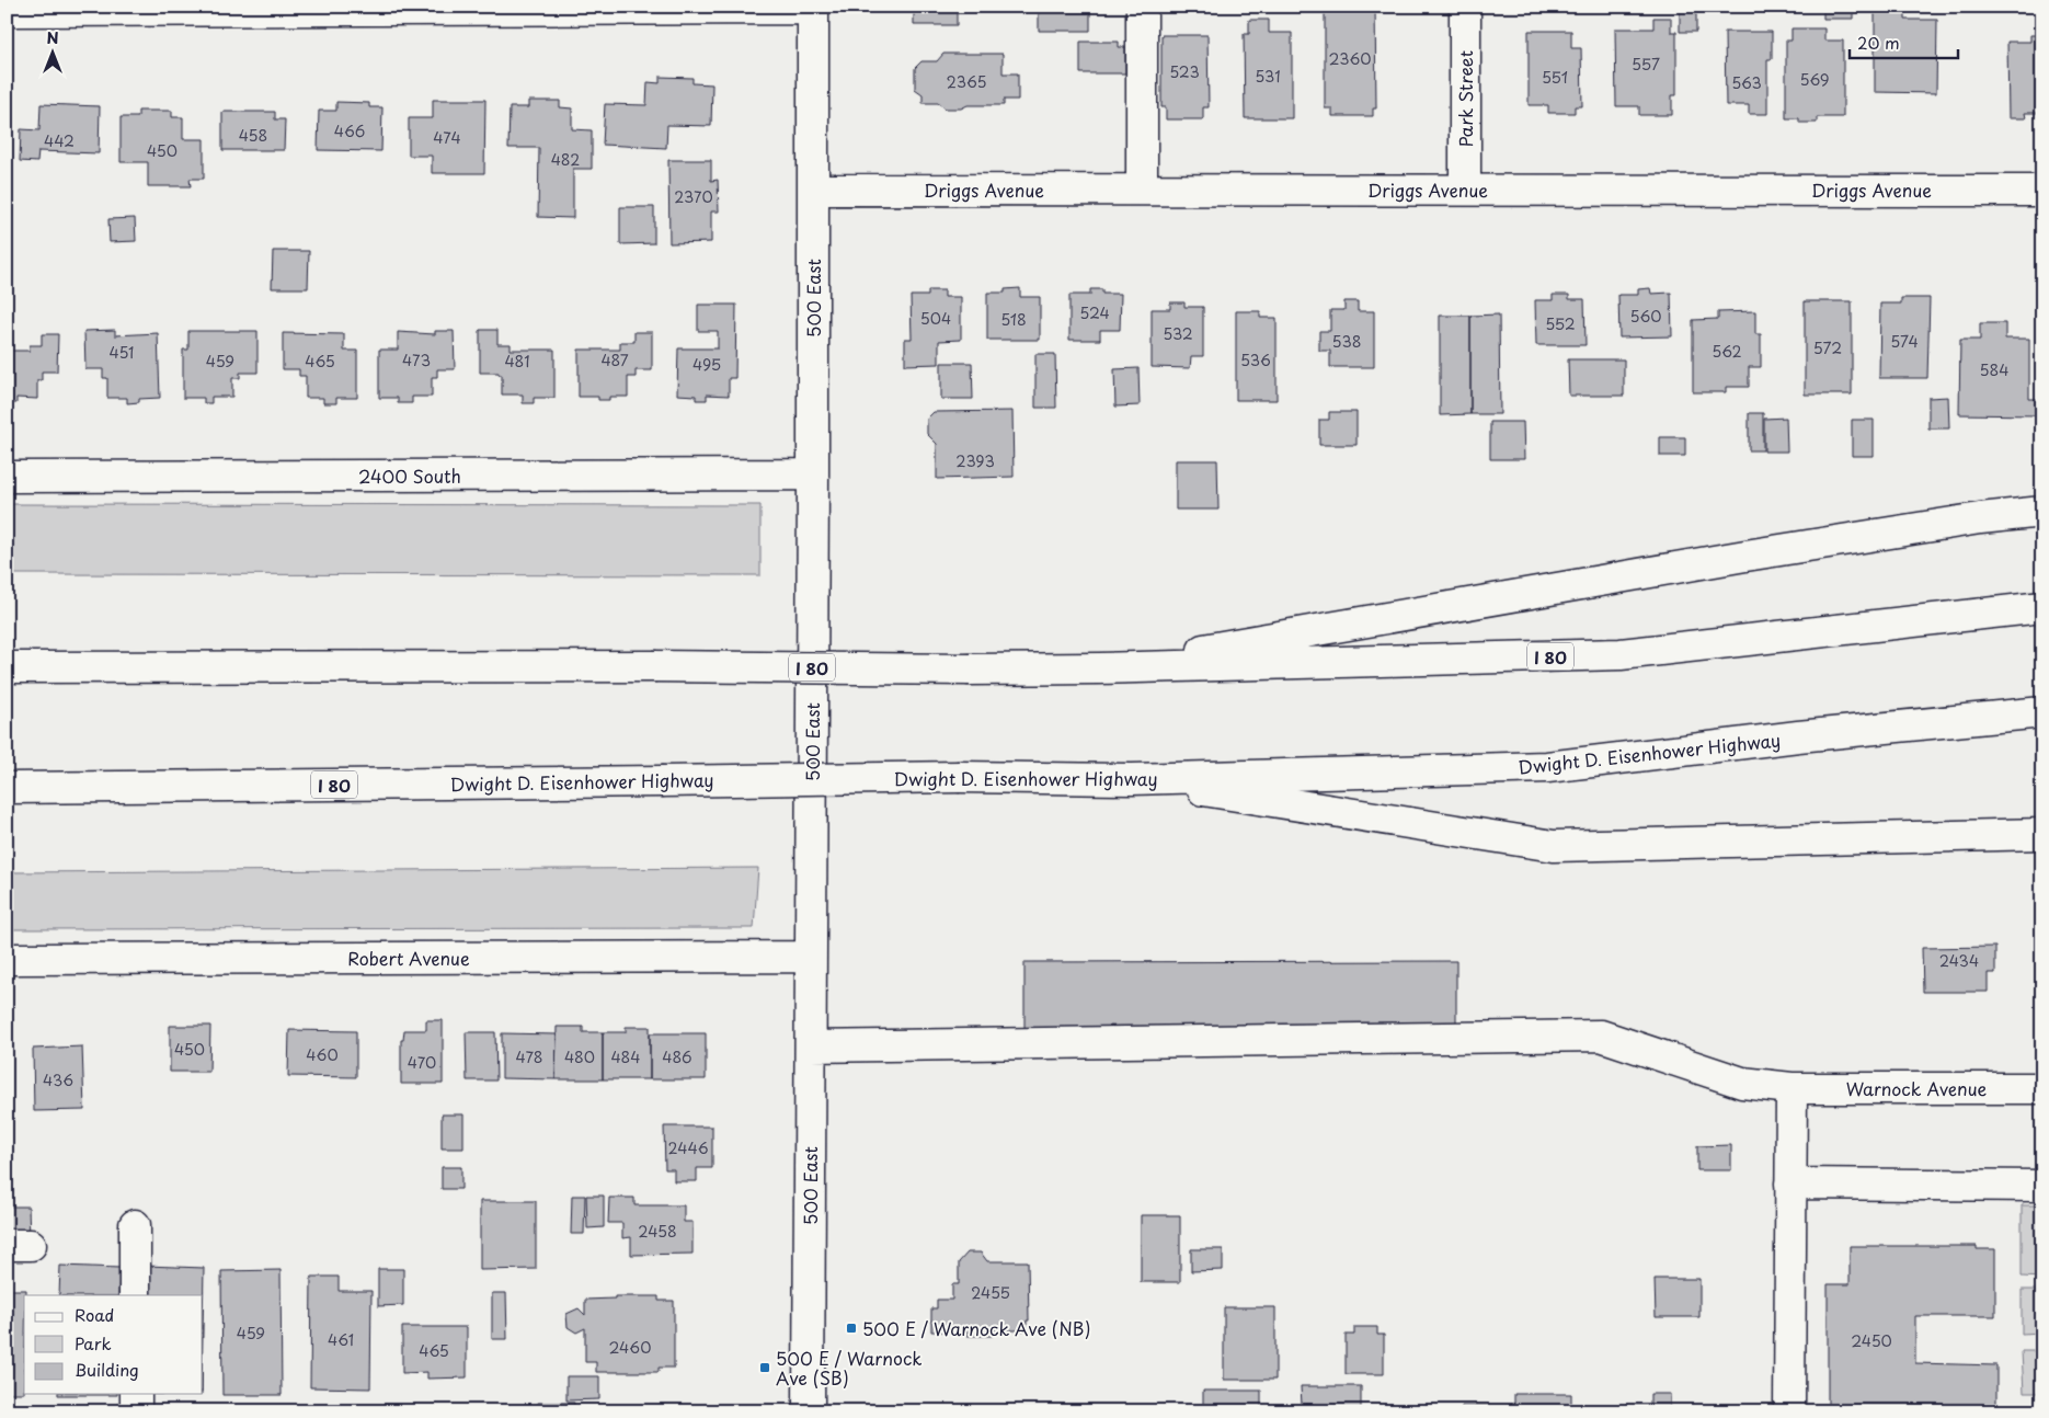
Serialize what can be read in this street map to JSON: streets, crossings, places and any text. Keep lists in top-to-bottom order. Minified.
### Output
{"streets":{"main road":["Park Street","Driggs Avenue","500 East","2400 South","I 80","Dwight D. Eisenhower Highway","Robert Avenue","Warnock Avenue"]},"crossings":[["Park Street","Driggs Avenue"],["Driggs Avenue","500 East"],["500 East","2400 South"],["500 East","Robert Avenue"],["500 East","Warnock Avenue"]],"places":{"transit":["500 E / Warnock Ave (NB)","500 E / Warnock Ave (SB)"]},"house_numbers":["2360","557","523","531","551","569","2365","563","466","458","474","442","450","482","2370","524","560","504","518","552","532","538","574","572","562","451","473","487","536","459","465","481","495","584","2393","2434","450","460","478","480","484","486","470","436","2446","2458","2455","459","461","2450","2460","465"],"legend":["Road","Park","Building"],"scale_bar":"20 m","north":"top"}
